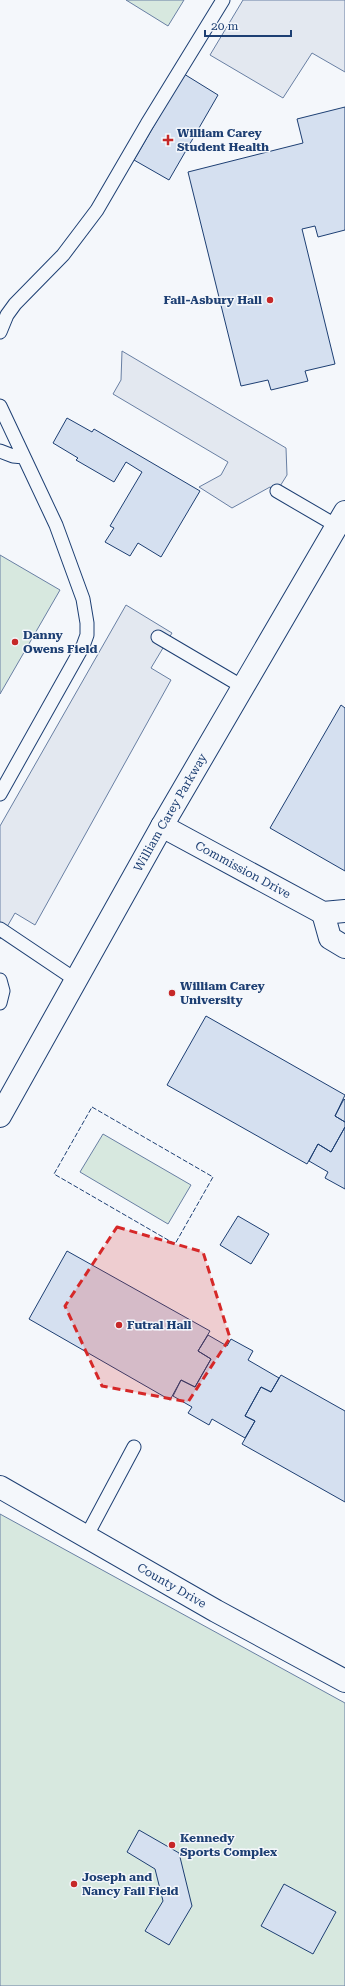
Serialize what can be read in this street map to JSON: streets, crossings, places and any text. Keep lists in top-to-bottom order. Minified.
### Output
{"streets":{"street":["William Carey Parkway","Commission Drive","County Drive"]},"crossings":[["William Carey Parkway","Commission Drive"]],"places":{"health":["William Carey Student Health"],"other":["Fail-Asbury Hall","Danny Owens Field","William Carey University","Futral Hall","Kennedy Sports Complex","Joseph and Nancy Fail Field"]},"scale_bar":"20 m"}
